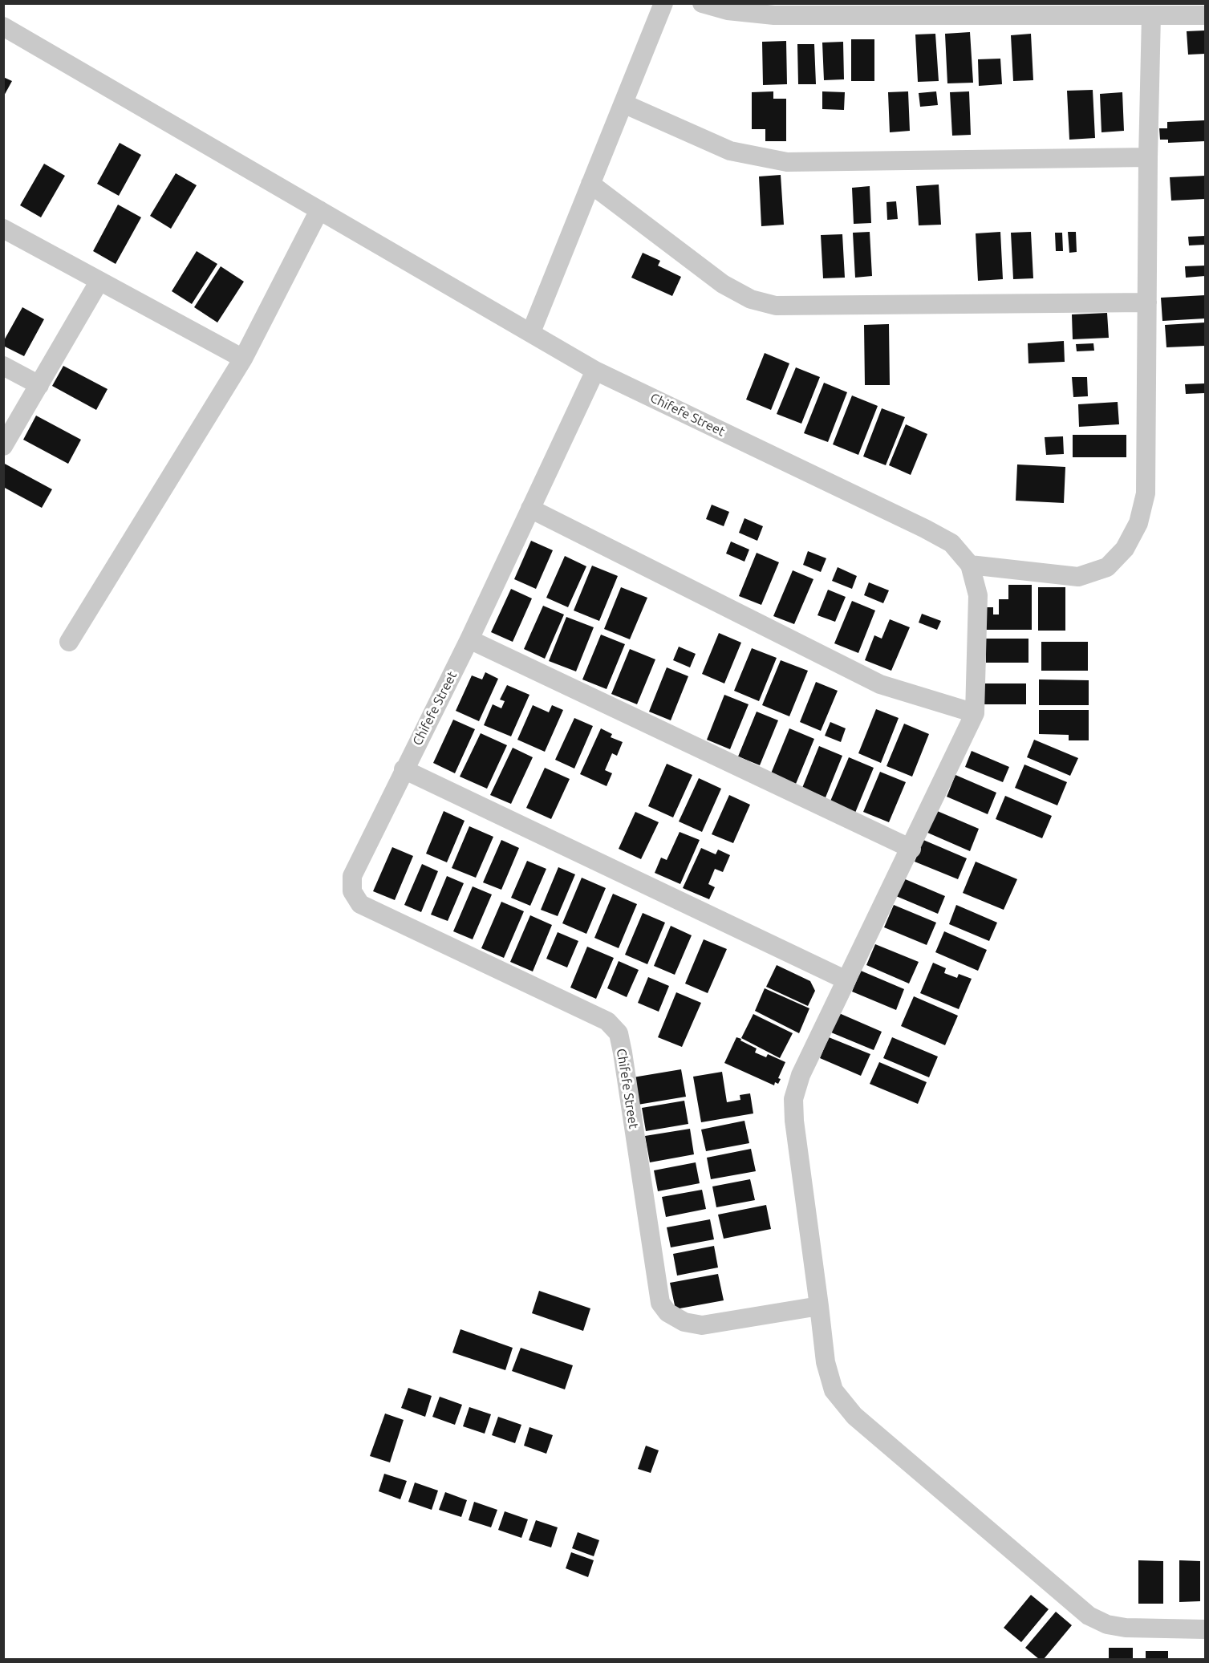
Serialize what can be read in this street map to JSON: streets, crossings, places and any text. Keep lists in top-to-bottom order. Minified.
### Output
{"streets":{"street":["Chifefe Street"]}}
